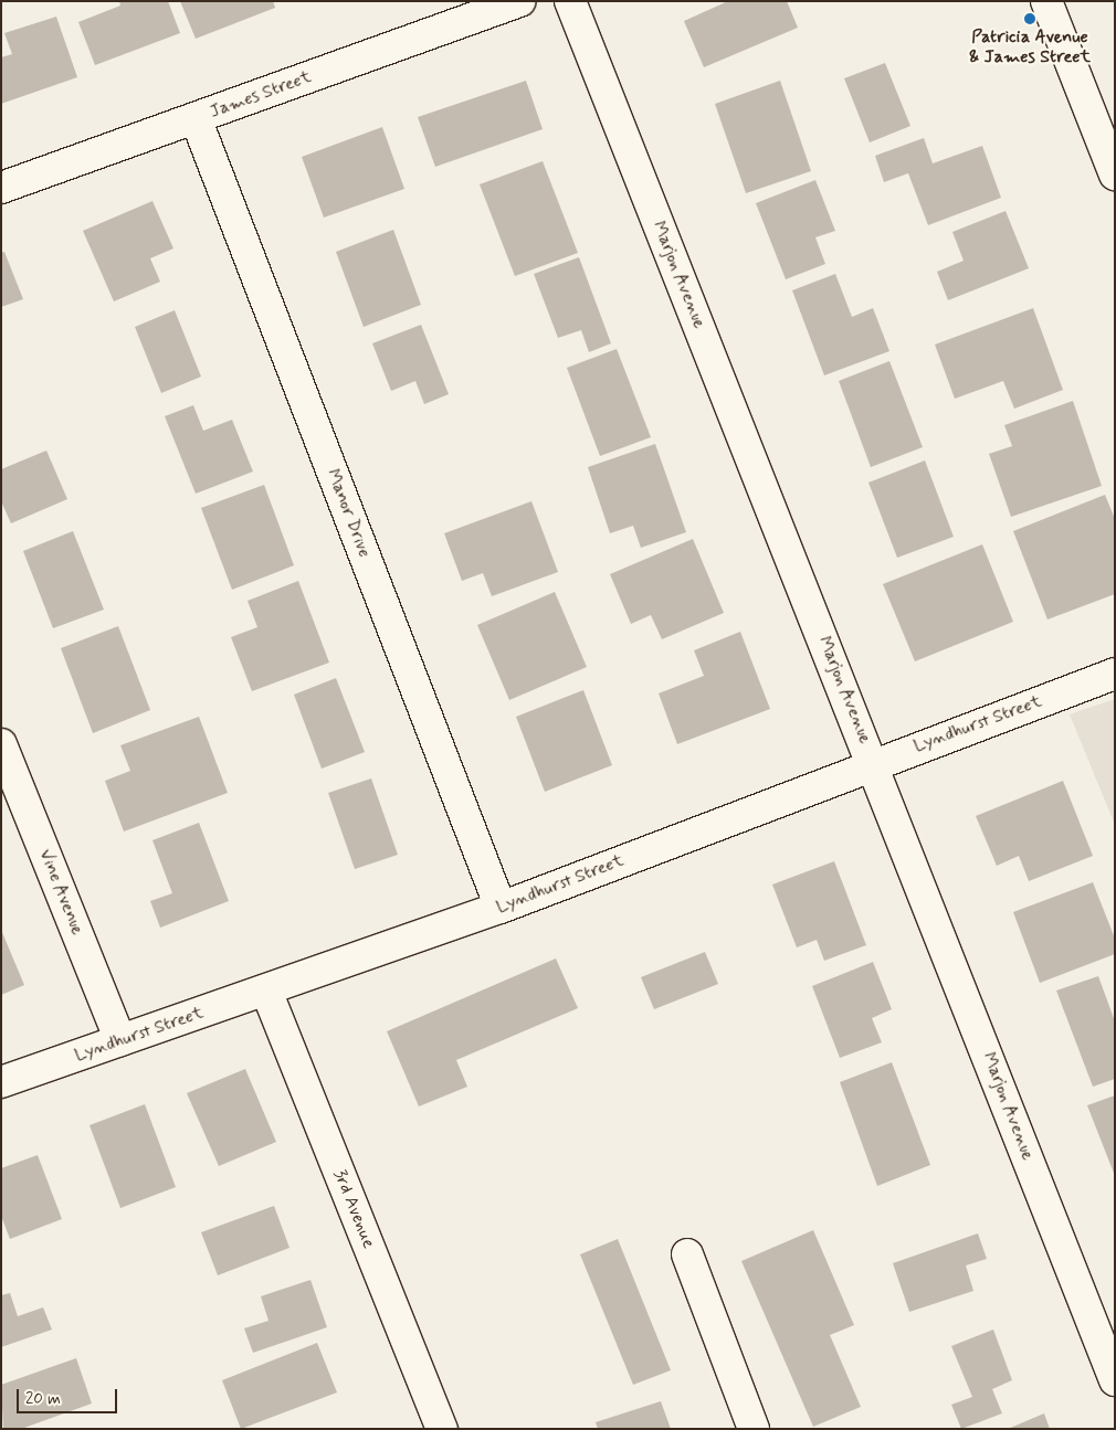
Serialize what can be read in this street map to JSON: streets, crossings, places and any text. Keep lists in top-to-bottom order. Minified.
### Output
{"streets":{"street":["James Street","Marjon Avenue","Manor Drive","Lyndhurst Street","Vine Avenue","3rd Avenue"]},"crossings":[["James Street","Manor Drive"],["Marjon Avenue","Lyndhurst Street"],["Manor Drive","Lyndhurst Street"],["Lyndhurst Street","Vine Avenue"],["Lyndhurst Street","3rd Avenue"]],"places":["Patricia Avenue & James Street"],"scale_bar":"20 m"}
